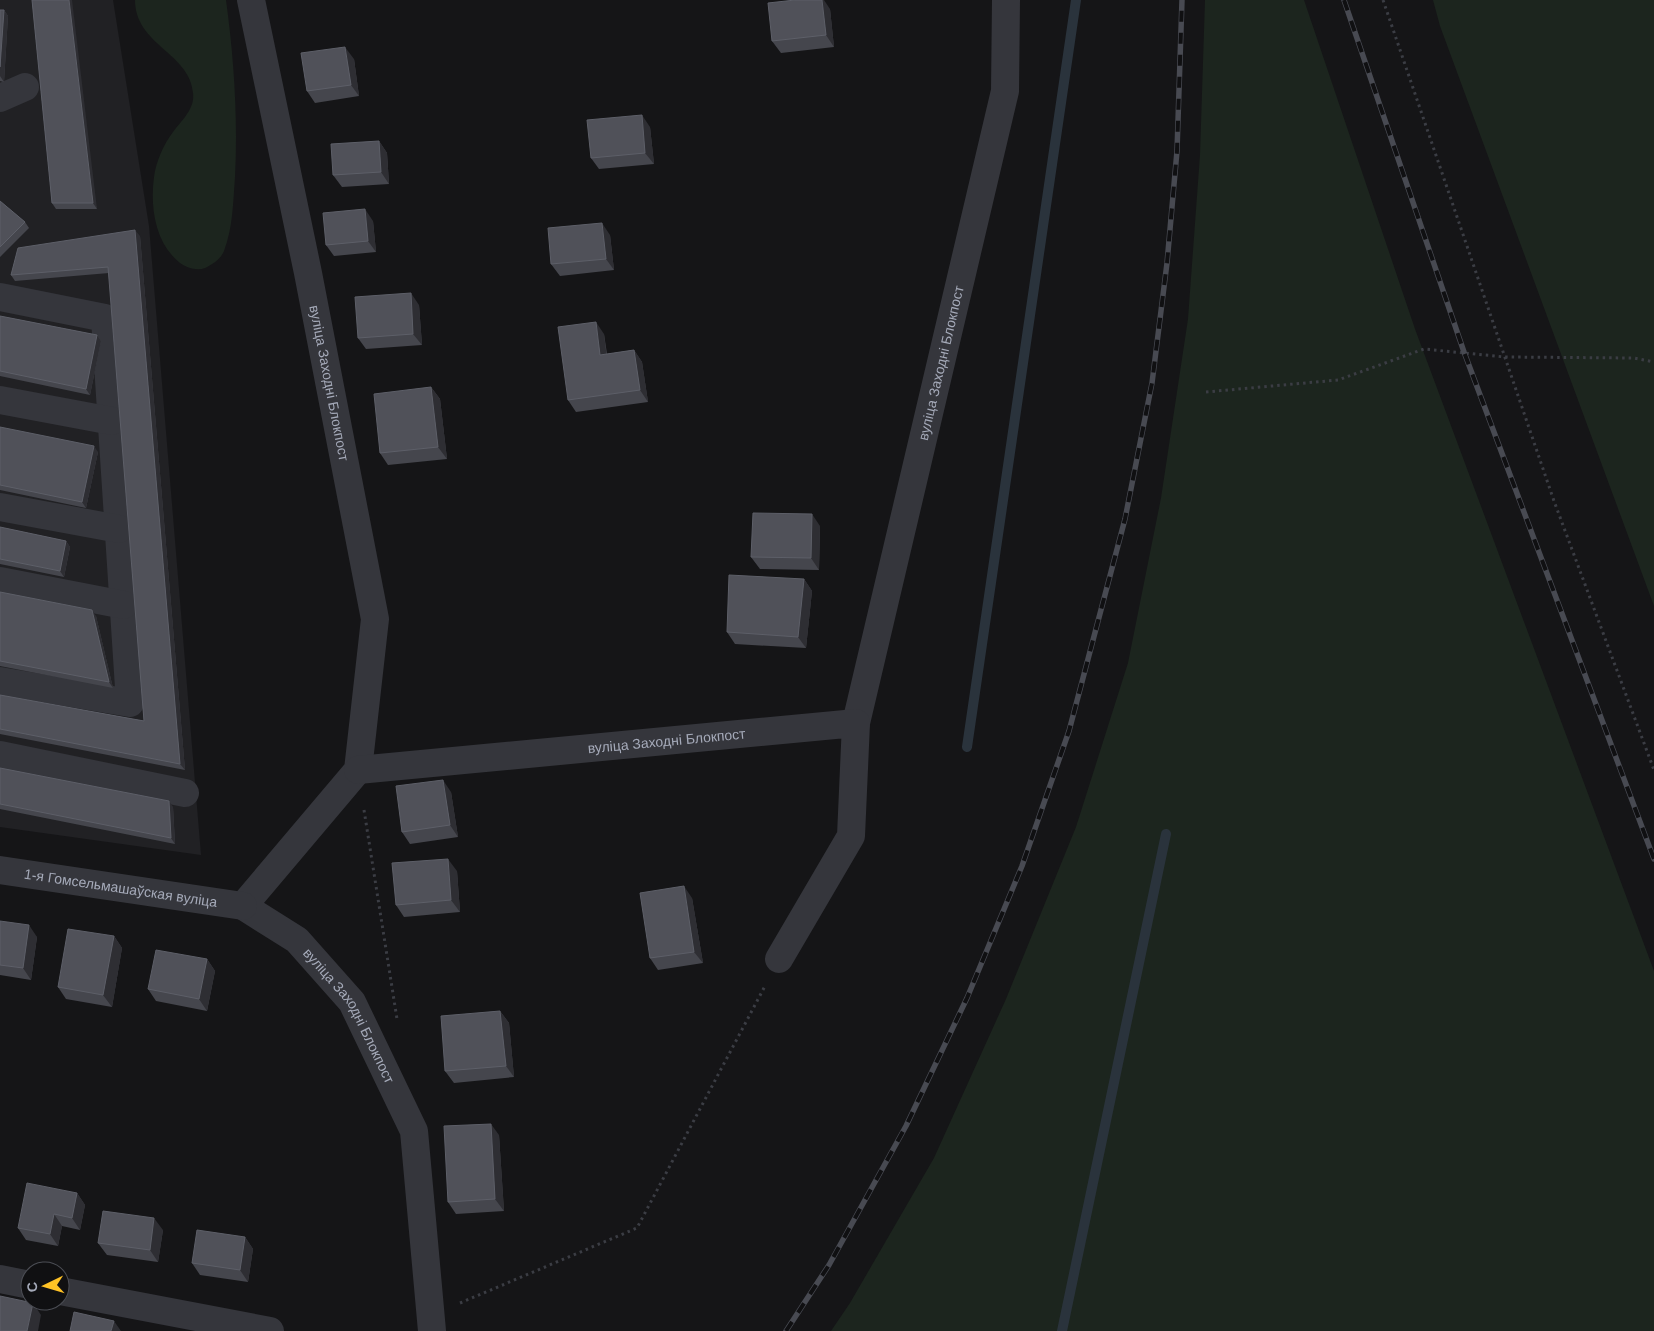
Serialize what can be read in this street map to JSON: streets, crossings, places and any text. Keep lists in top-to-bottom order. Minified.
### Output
{"streets":{"street":["вуліца Заходні Блокпост","1-я Гомсельмашаўская вуліца"]},"crossings":[["вуліца Заходні Блокпост","1-я Гомсельмашаўская вуліца"]],"north":"left"}
